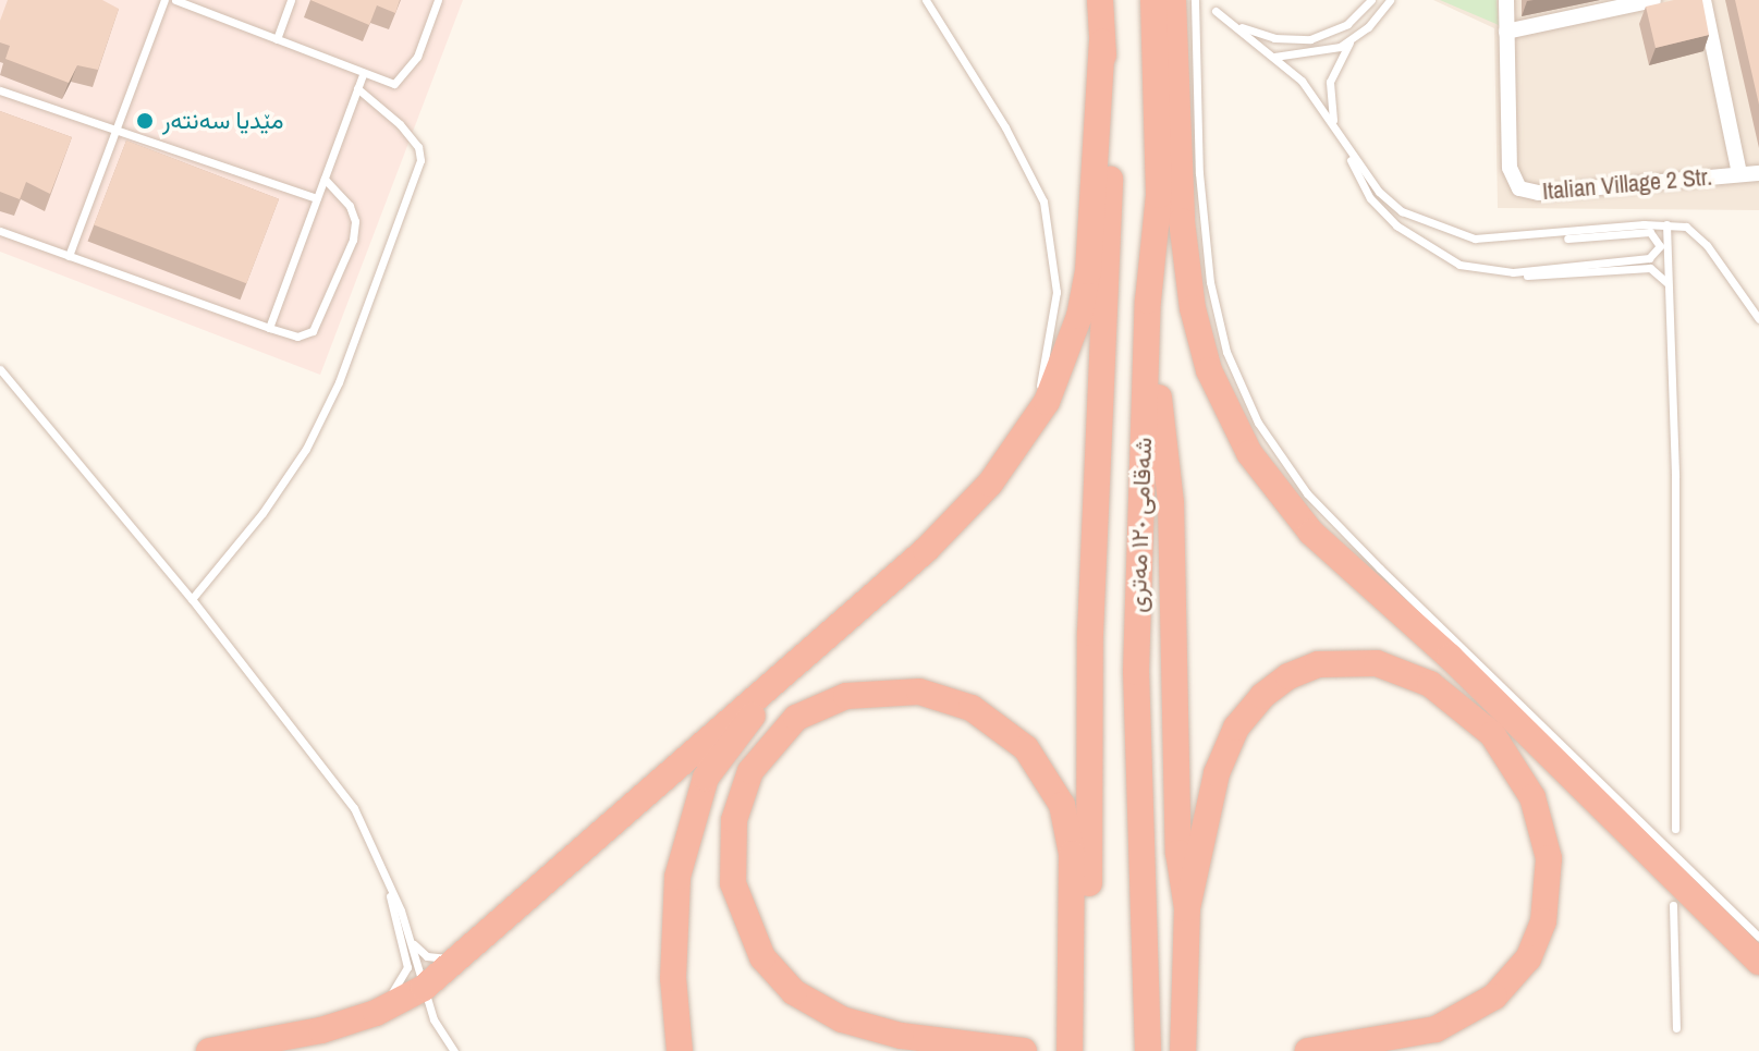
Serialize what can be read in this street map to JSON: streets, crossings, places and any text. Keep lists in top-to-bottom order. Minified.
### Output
{"streets":{"highway":["شەقامی ١٢٠ مەتری"],"street":["Italian Village 2 Str."]},"places":["مێدیا سەنتەر"]}
